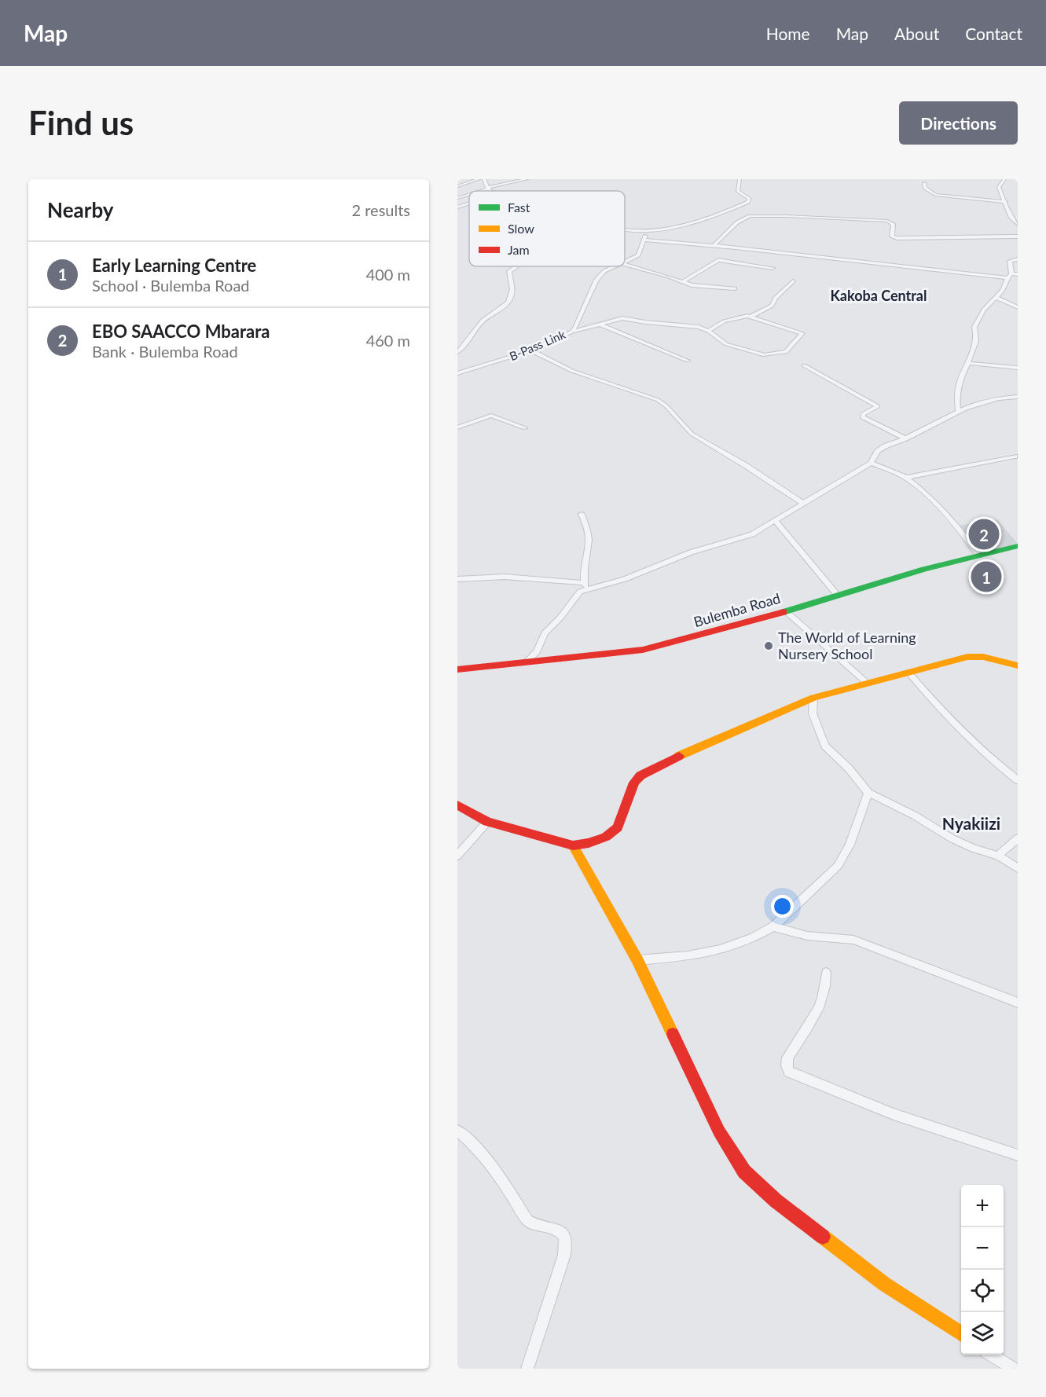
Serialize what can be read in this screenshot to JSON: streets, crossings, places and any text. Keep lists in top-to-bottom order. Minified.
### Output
{"streets":{"street":["B-Pass Link","Bulemba Road"]},"districts":["Kakoba Central","Nyakiizi"],"places":["The World of Learning Nursery School"],"legend":["Fast","Slow","Jam"],"page":{"header":"Map","nav":["Home","Map","About","Contact"],"buttons":"Directions","title":"Find us","heading":["Nearby","2 results"],"list":[{"mark":"1","name":"Early Learning Centre","note":"School · Bulemba Road","value":"400 m"},{"mark":"2","name":"EBO SAACCO Mbarara","note":"Bank · Bulemba Road","value":"460 m"}],"pins":["2","1"],"map_buttons":["+","−"]}}
